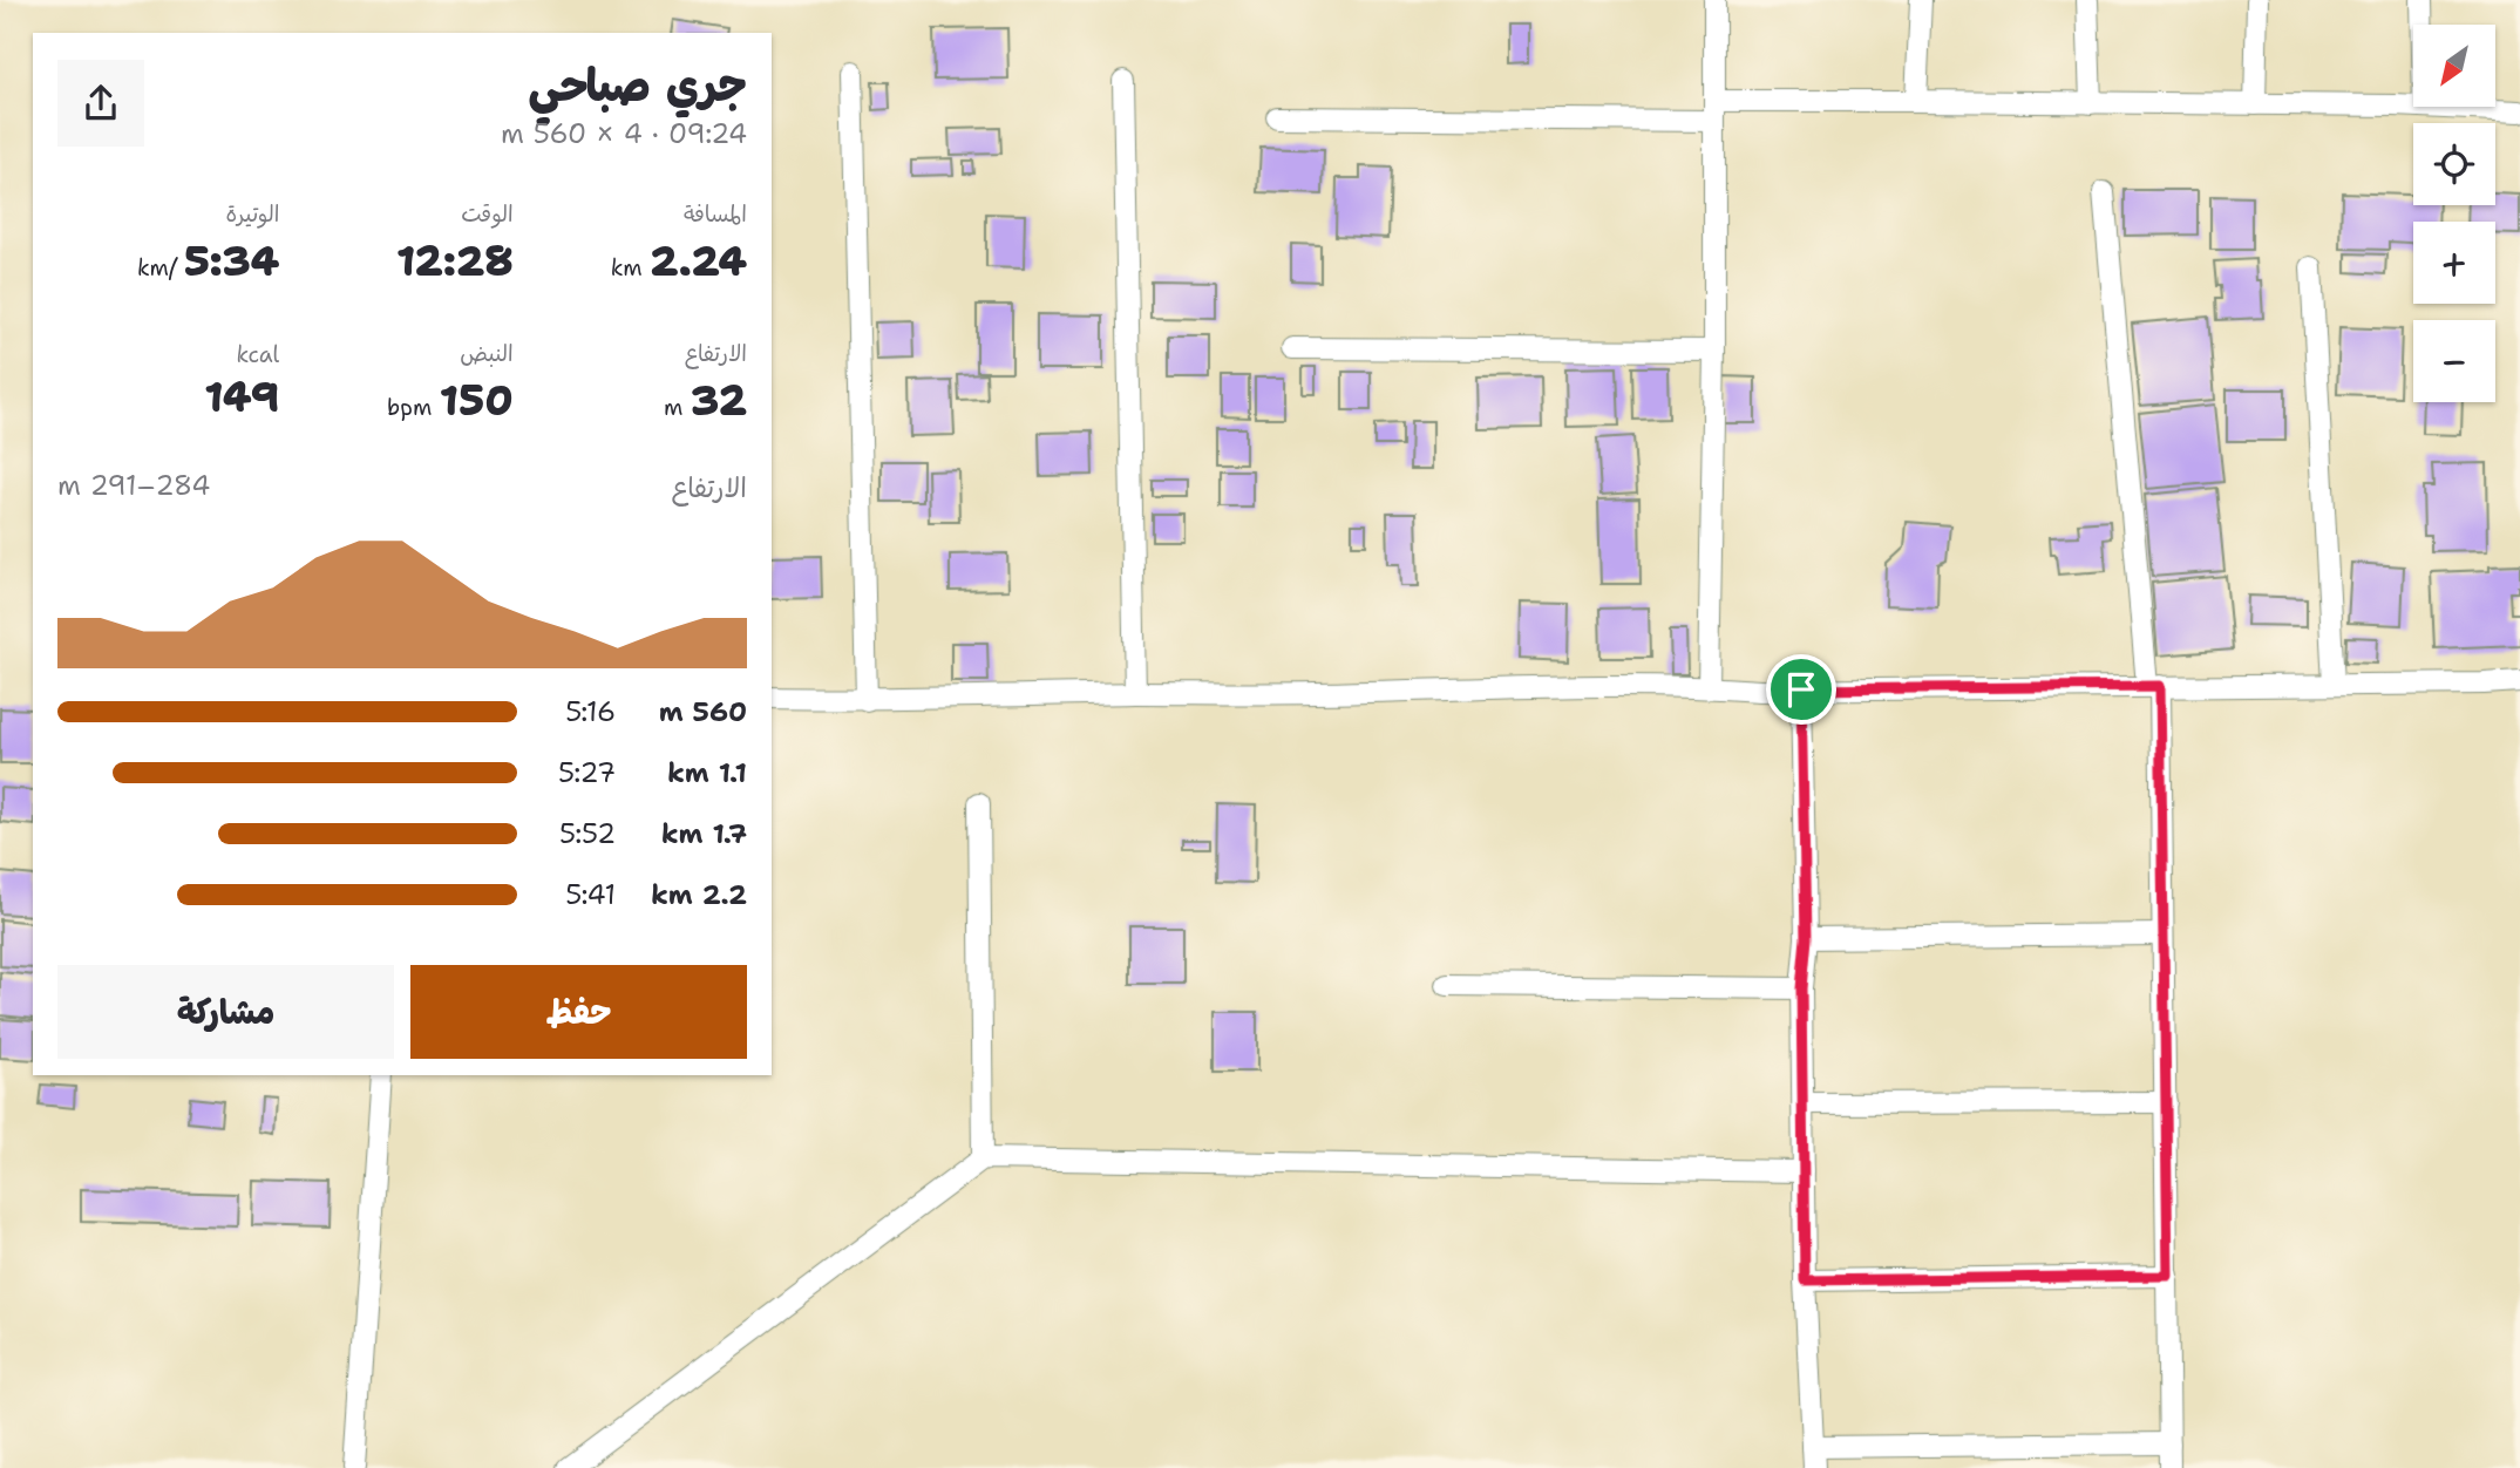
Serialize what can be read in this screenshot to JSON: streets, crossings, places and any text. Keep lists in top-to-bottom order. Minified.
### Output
{"north":"bottom left","page":{"map_buttons":["+","−"],"heading":["جري صباحي","09:24 · 4 × 560 m"],"stats":[["المسافة","2.24 km"],["الوقت","12:28"],["الوتيرة","5:34 /km"],["الارتفاع","32 m"],["النبض","150 bpm"],["kcal","149"]],"chart":["الارتفاع","284–291 m"],"list":[{"name":"560 m","note":"5:16"},{"name":"1.1 km","note":"5:27"},{"name":"1.7 km","note":"5:52"},{"name":"2.2 km","note":"5:41"}],"buttons":["حفظ","مشاركة"]}}
